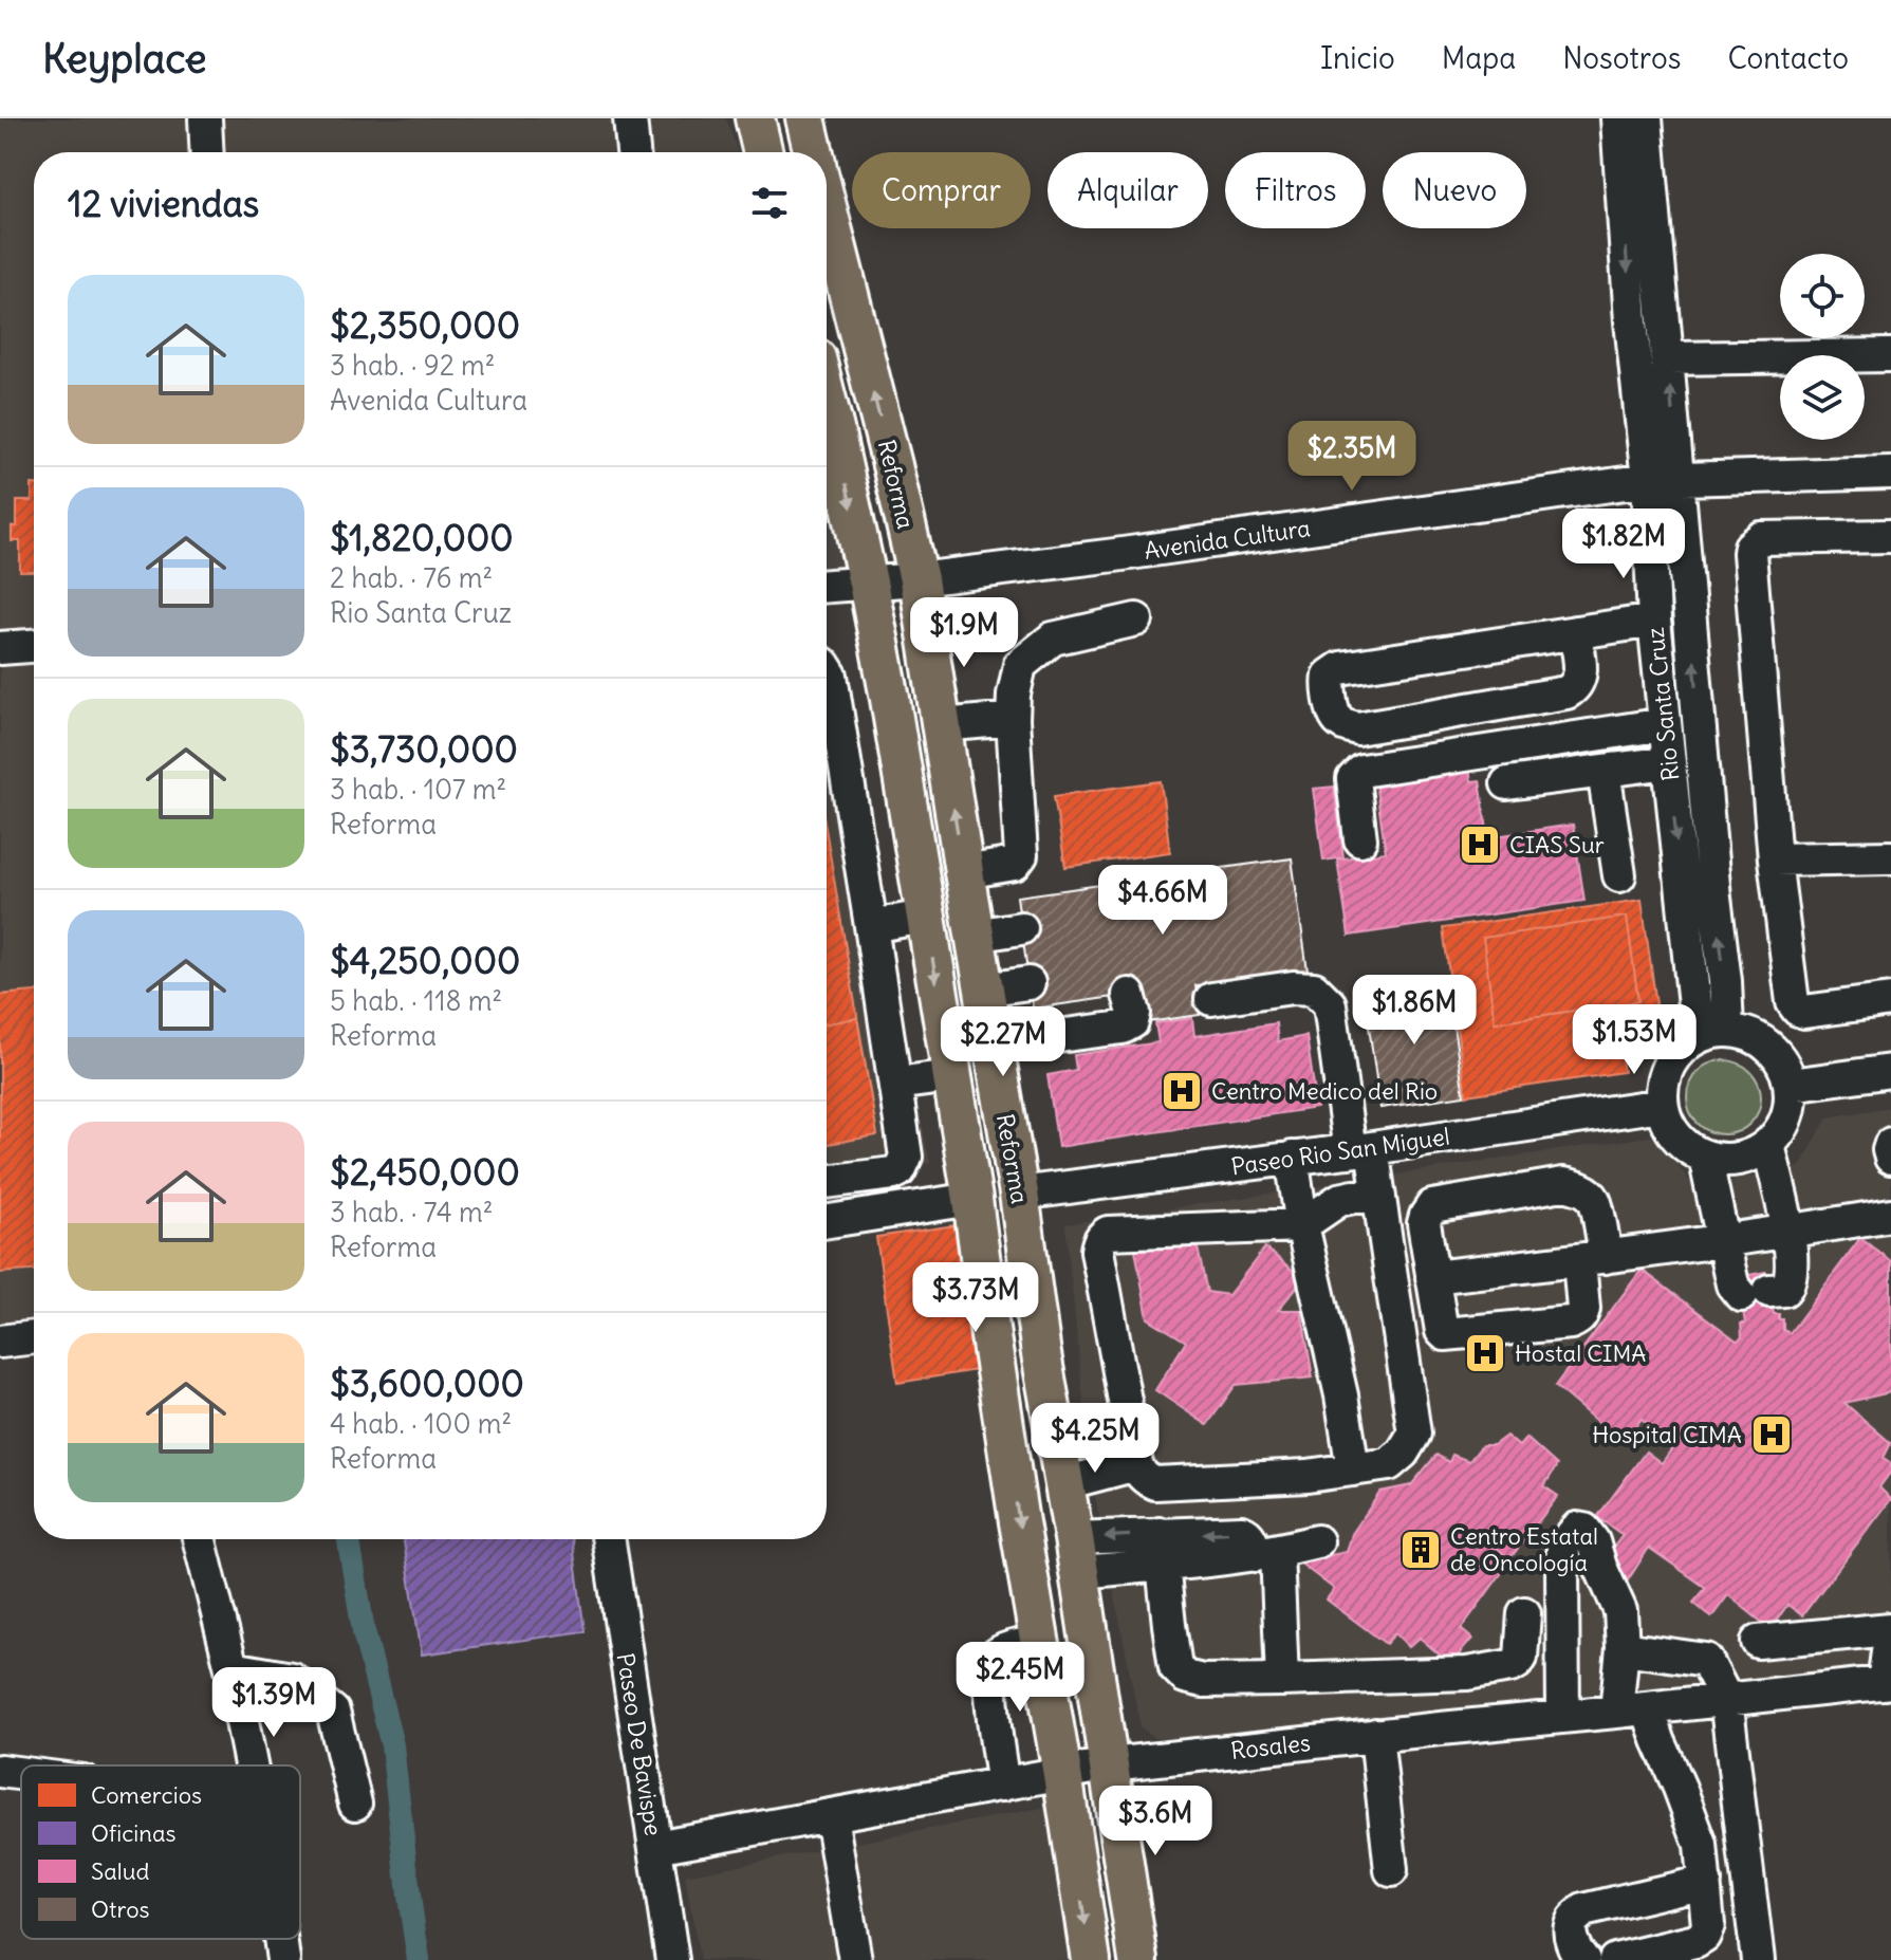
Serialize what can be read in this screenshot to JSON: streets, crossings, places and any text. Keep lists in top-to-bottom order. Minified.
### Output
{"streets":{"main road":["Reforma"],"street":["Avenida Cultura","Rio Santa Cruz","Paseo Rio San Miguel","Paseo De Bavispe","Rosales"]},"crossings":[["Reforma","Avenida Cultura"],["Reforma","Paseo Rio San Miguel"],["Reforma","Rosales"],["Avenida Cultura","Rio Santa Cruz"],["Rio Santa Cruz","Paseo Rio San Miguel"],["Paseo De Bavispe","Rosales"]],"places":{"hospital":["CIAS Sur","Centro Medico del Rio","Hostal CIMA","Hospital CIMA"],"building":["Centro Estatal de Oncología"]},"legend":["Comercios","Oficinas","Salud","Otros"],"page":{"header":"Keyplace","nav":["Inicio","Mapa","Nosotros","Contacto"],"chip":["Comprar","Alquilar","Filtros","Nuevo"],"heading":"12 viviendas","list":[{"name":"$2,350,000","note":"3 hab. · 92 m² · Avenida Cultura"},{"name":"$1,820,000","note":"2 hab. · 76 m² · Rio Santa Cruz"},{"name":"$3,730,000","note":"3 hab. · 107 m² · Reforma"},{"name":"$4,250,000","note":"5 hab. · 118 m² · Reforma"},{"name":"$2,450,000","note":"3 hab. · 74 m² · Reforma"},{"name":"$3,600,000","note":"4 hab. · 100 m² · Reforma"}],"price":["$2.35M","$1.82M","$1.9M","$4.66M","$1.86M","$1.53M","$2.27M","$3.73M","$4.25M","$2.45M","$1.39M","$3.6M"]}}
